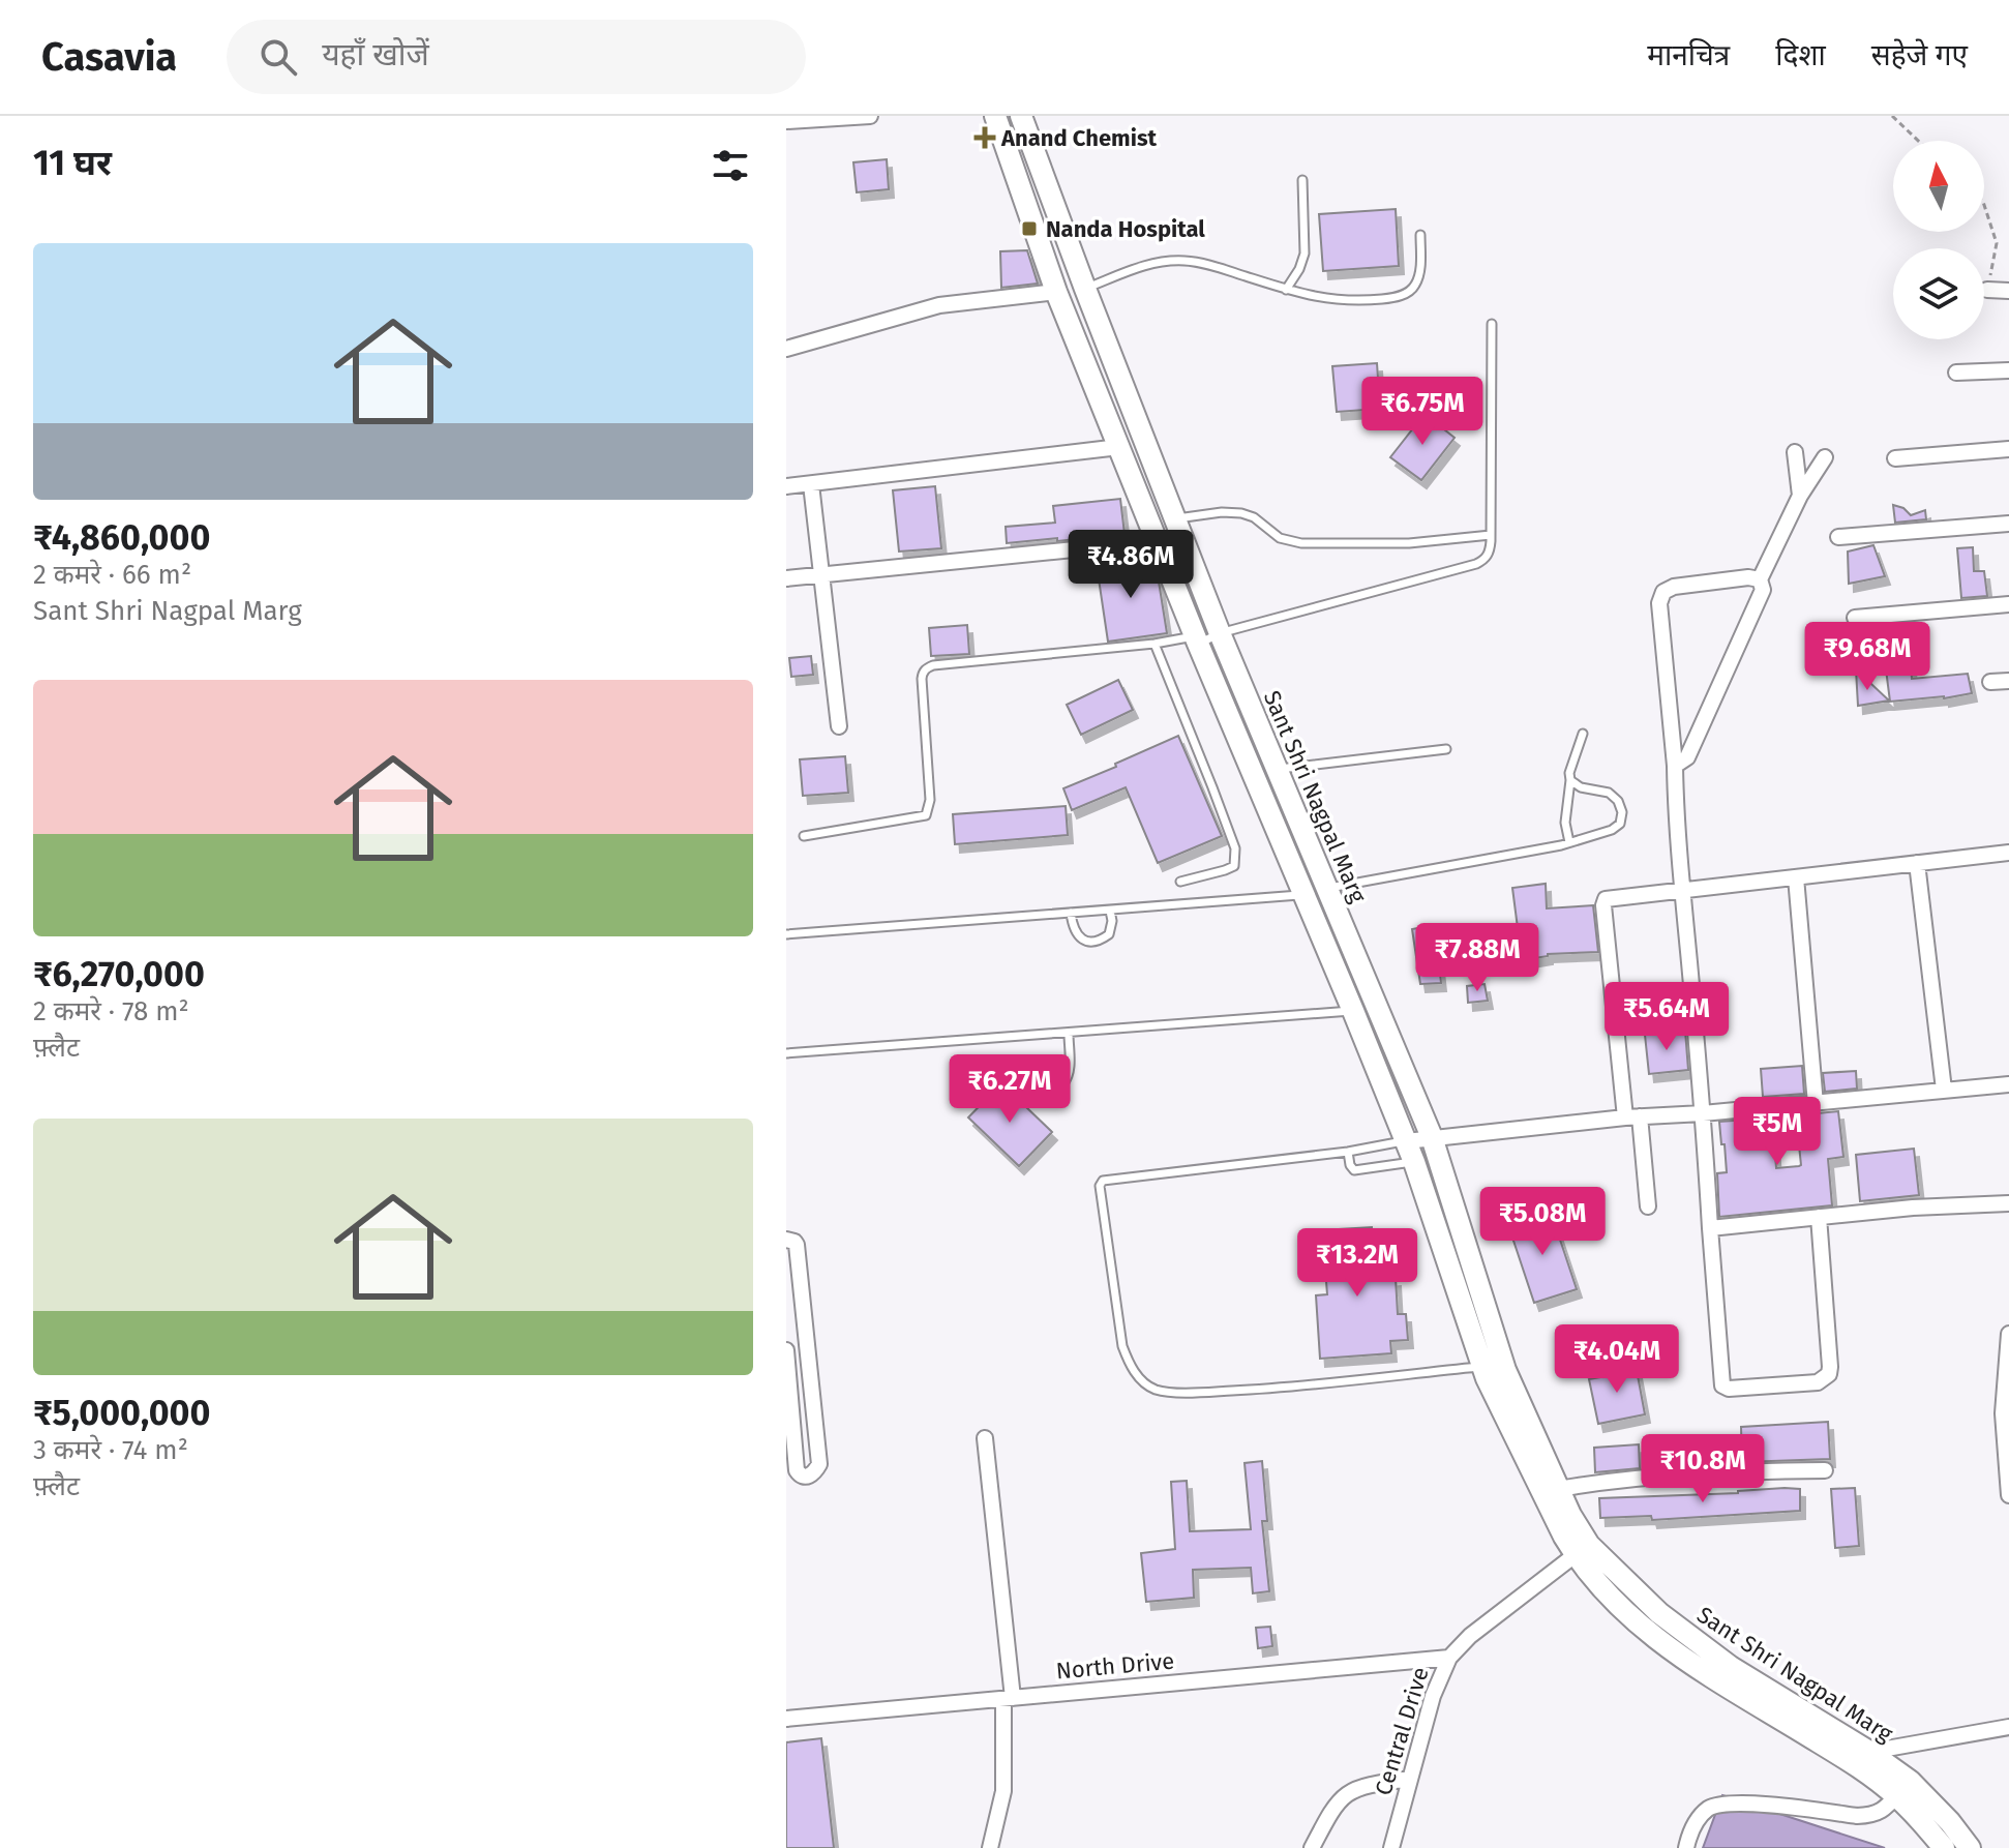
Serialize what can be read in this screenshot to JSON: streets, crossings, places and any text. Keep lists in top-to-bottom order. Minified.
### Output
{"streets":{"main road":["Sant Shri Nagpal Marg"],"street":["North Drive","Central Drive"]},"crossings":[["Sant Shri Nagpal Marg","Central Drive"],["North Drive","Central Drive"]],"places":{"health":["Anand Chemist"],"transit":["Nanda Hospital"]},"north":"top","page":{"header":"Casavia","search":"यहाँ खोजें","nav":["मानचित्र","दिशा","सहेजे गए"],"heading":"11 घर","list":[{"name":"₹4,860,000","note":"2 कमरे · 66 m² · Sant Shri Nagpal Marg"},{"name":"₹6,270,000","note":"2 कमरे · 78 m² · फ़्लैट"},{"name":"₹5,000,000","note":"3 कमरे · 74 m² · फ़्लैट"}],"price":["₹6.75M","₹4.86M","₹9.68M","₹7.88M","₹5.64M","₹6.27M","₹5M","₹5.08M","₹13.2M","₹4.04M","₹10.8M"]}}
